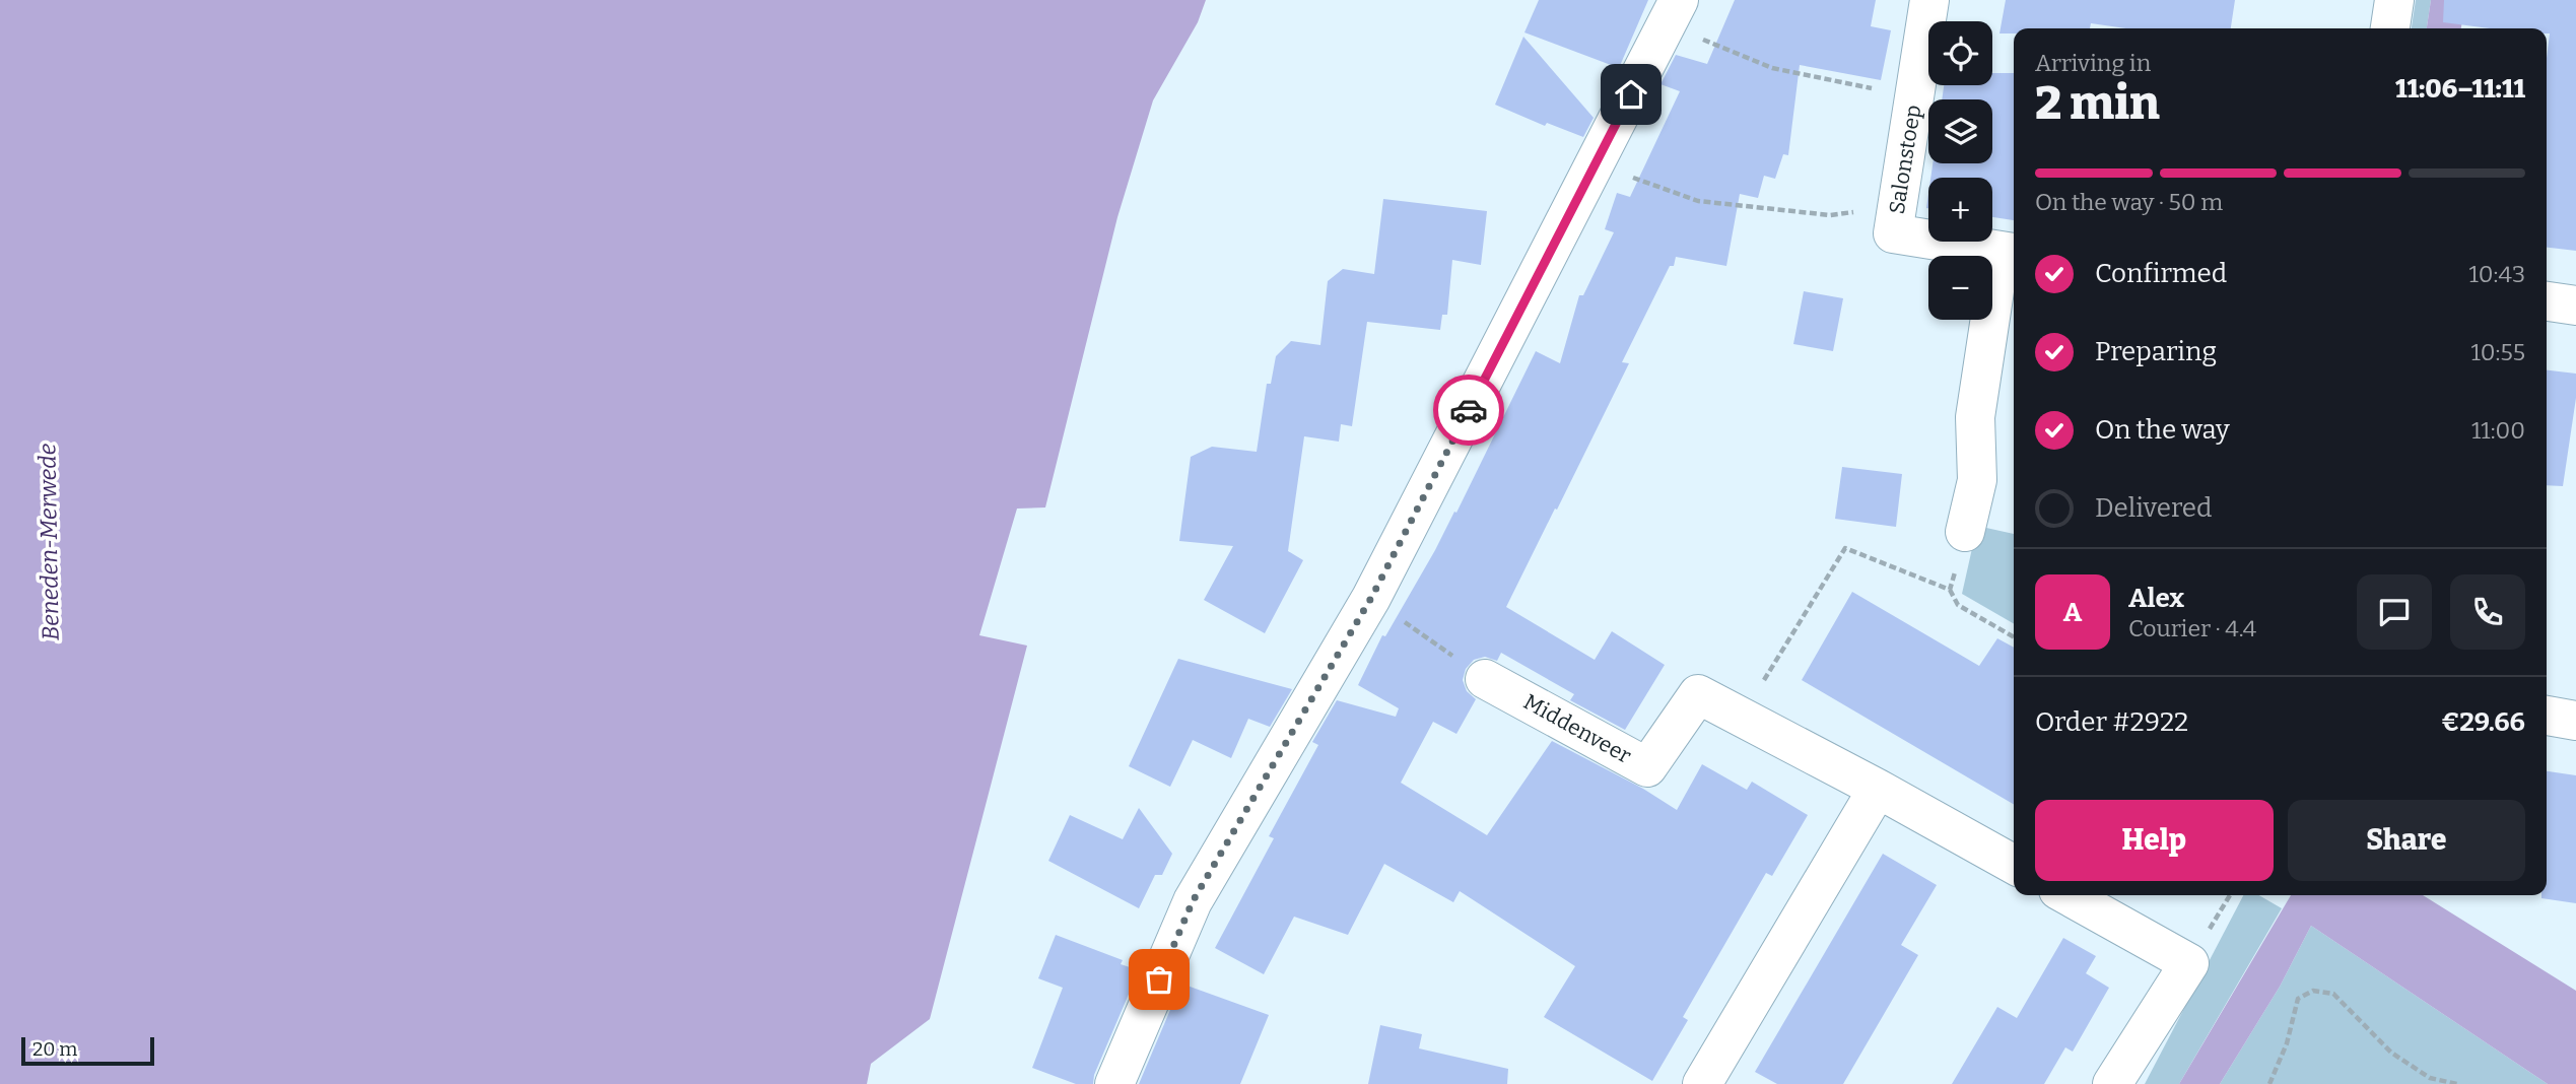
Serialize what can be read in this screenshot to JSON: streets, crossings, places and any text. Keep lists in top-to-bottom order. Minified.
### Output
{"streets":{"street":["Salonstoep","Middenveer"]},"water":["Beneden-Merwede"],"scale_bar":"20 m","page":{"map_buttons":["+","−"],"heading":["2 min","Arriving in","11:06–11:11"],"panel":["Alex","Courier · 4.4","Order #2922","€29.66"],"bar":"On the way · 50 m","list":[["Confirmed","10:43"],["Preparing","10:55"],["On the way","11:00"],"Delivered"],"round":"A","buttons":["Help","Share"],"scale":"20 m"}}
